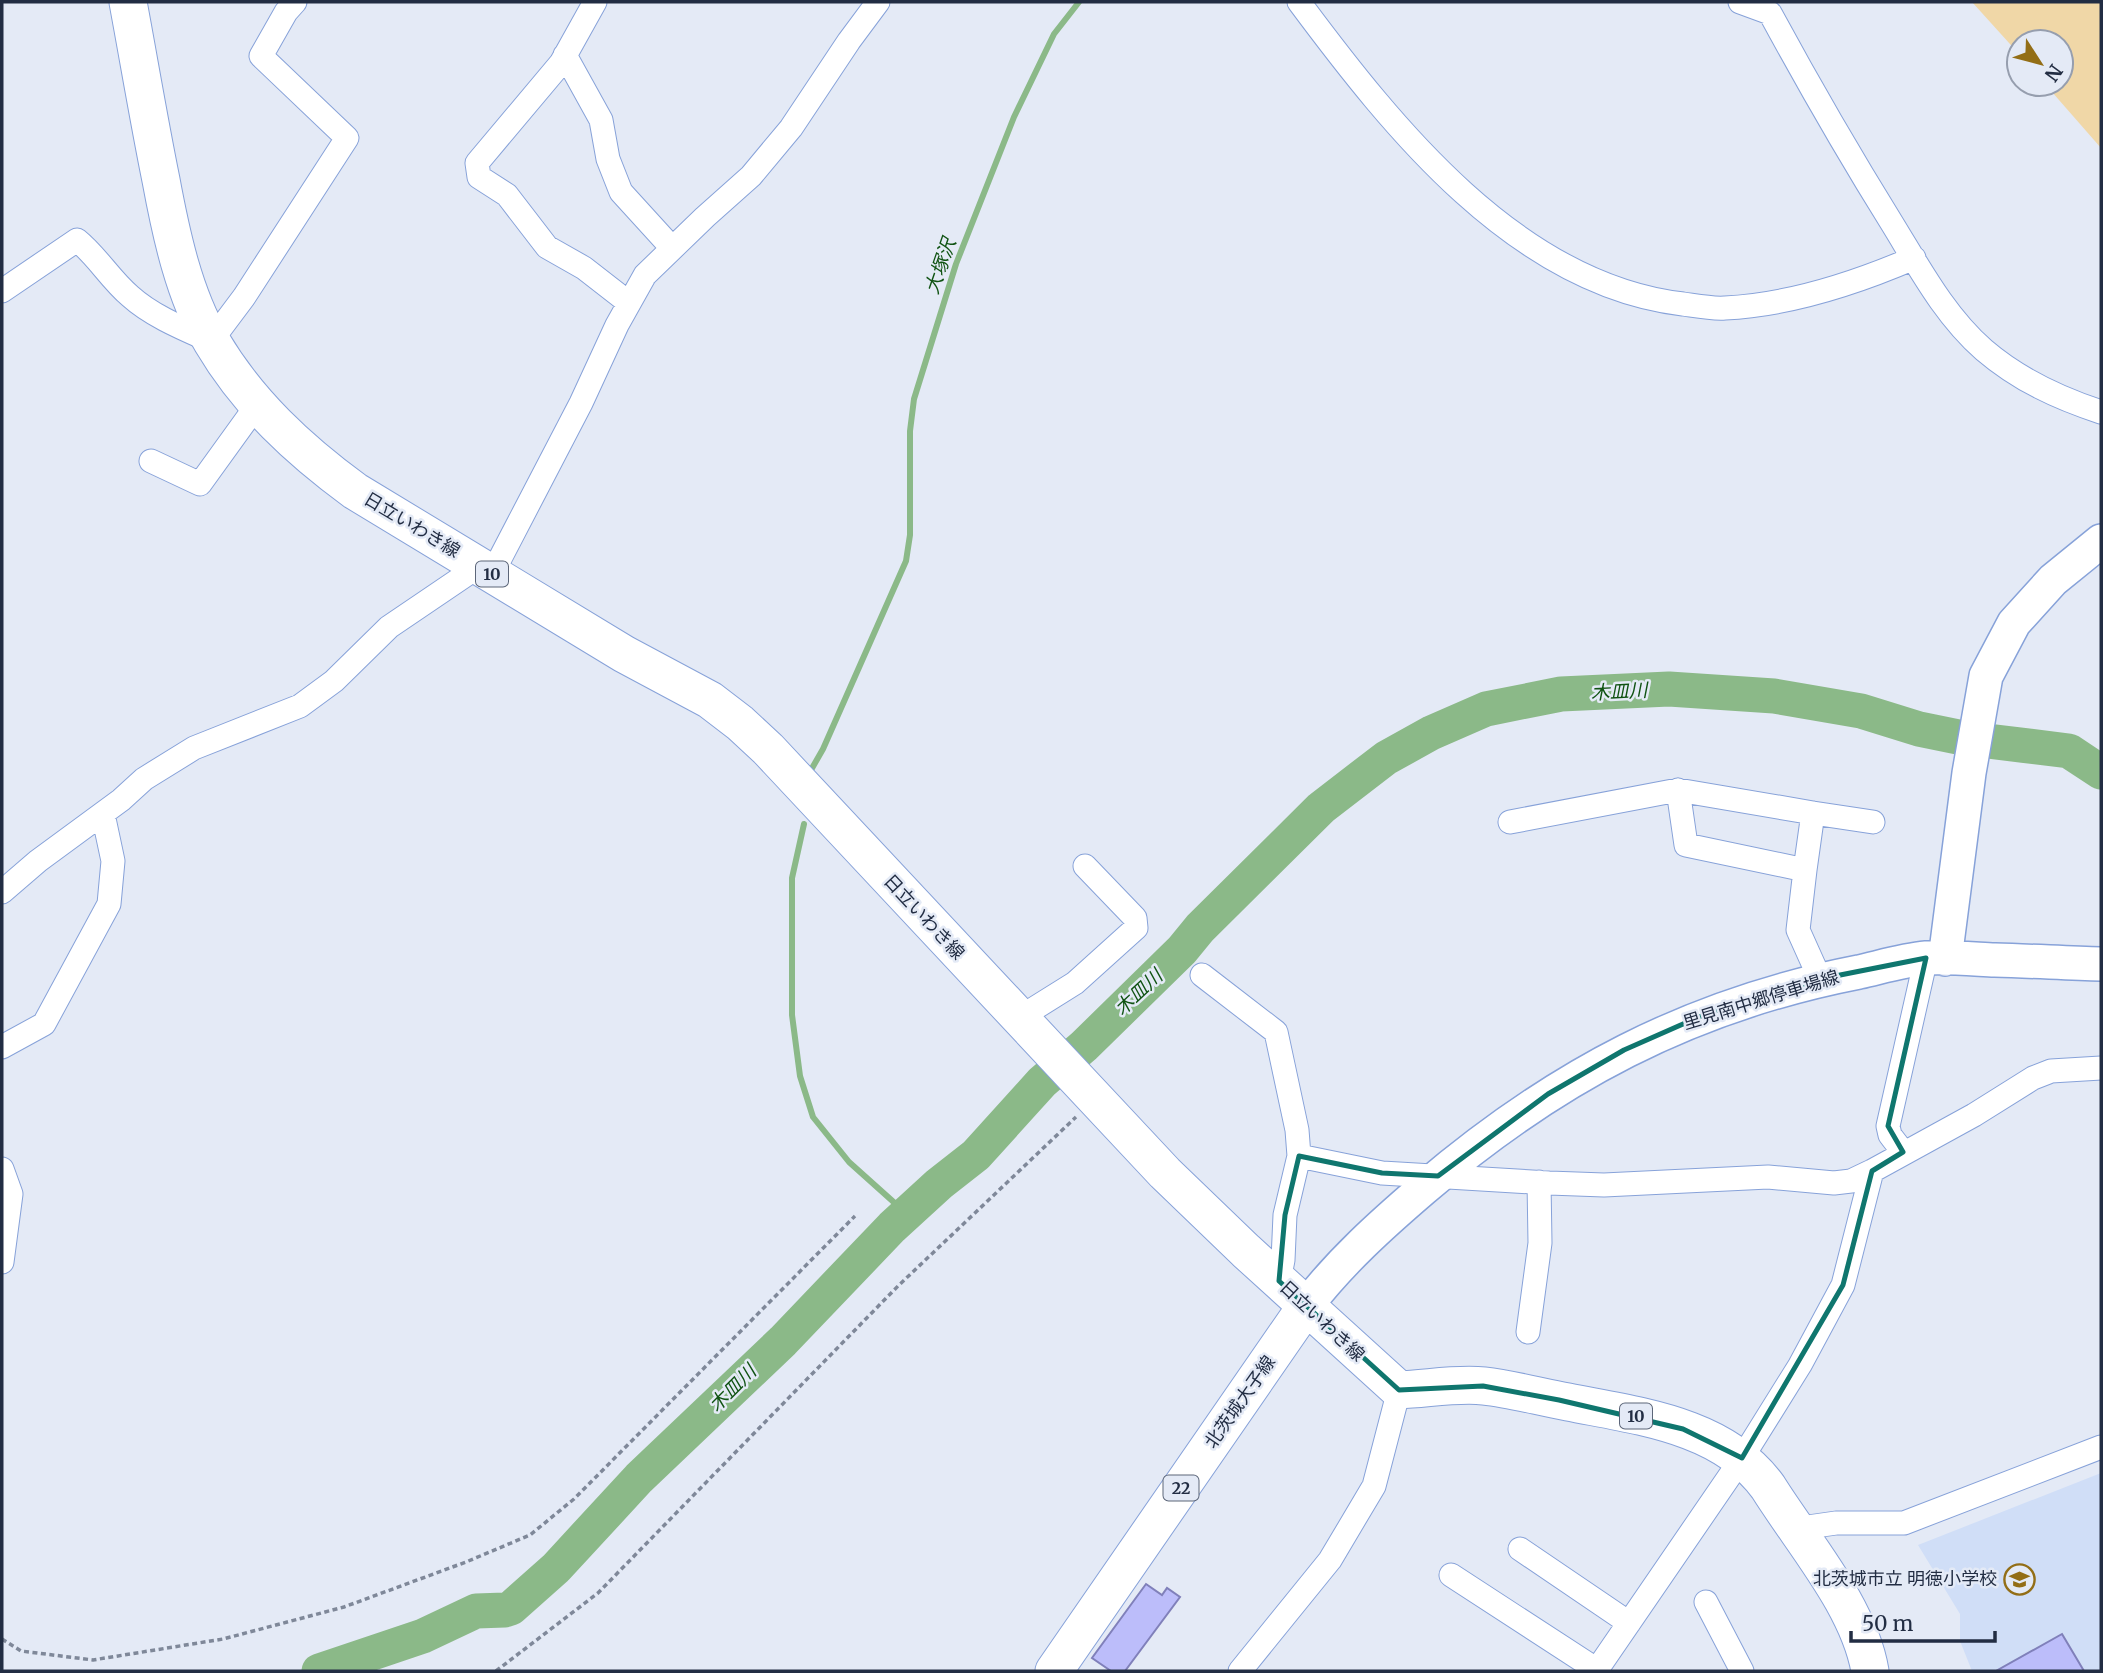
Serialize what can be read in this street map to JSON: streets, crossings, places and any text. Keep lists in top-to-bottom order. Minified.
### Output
{"streets":{"main road":["日立いわき線","10","里見南中郷停車場線","北茨城大子線","22"]},"crossings":[["日立いわき線","10"],["日立いわき線","里見南中郷停車場線"],["日立いわき線","北茨城大子線"],["里見南中郷停車場線","北茨城大子線"]],"water":["大塚沢","木皿川"],"places":{"school or university":["北茨城市立 明徳小学校"]},"scale_bar":"50 m","north":"bottom right"}
